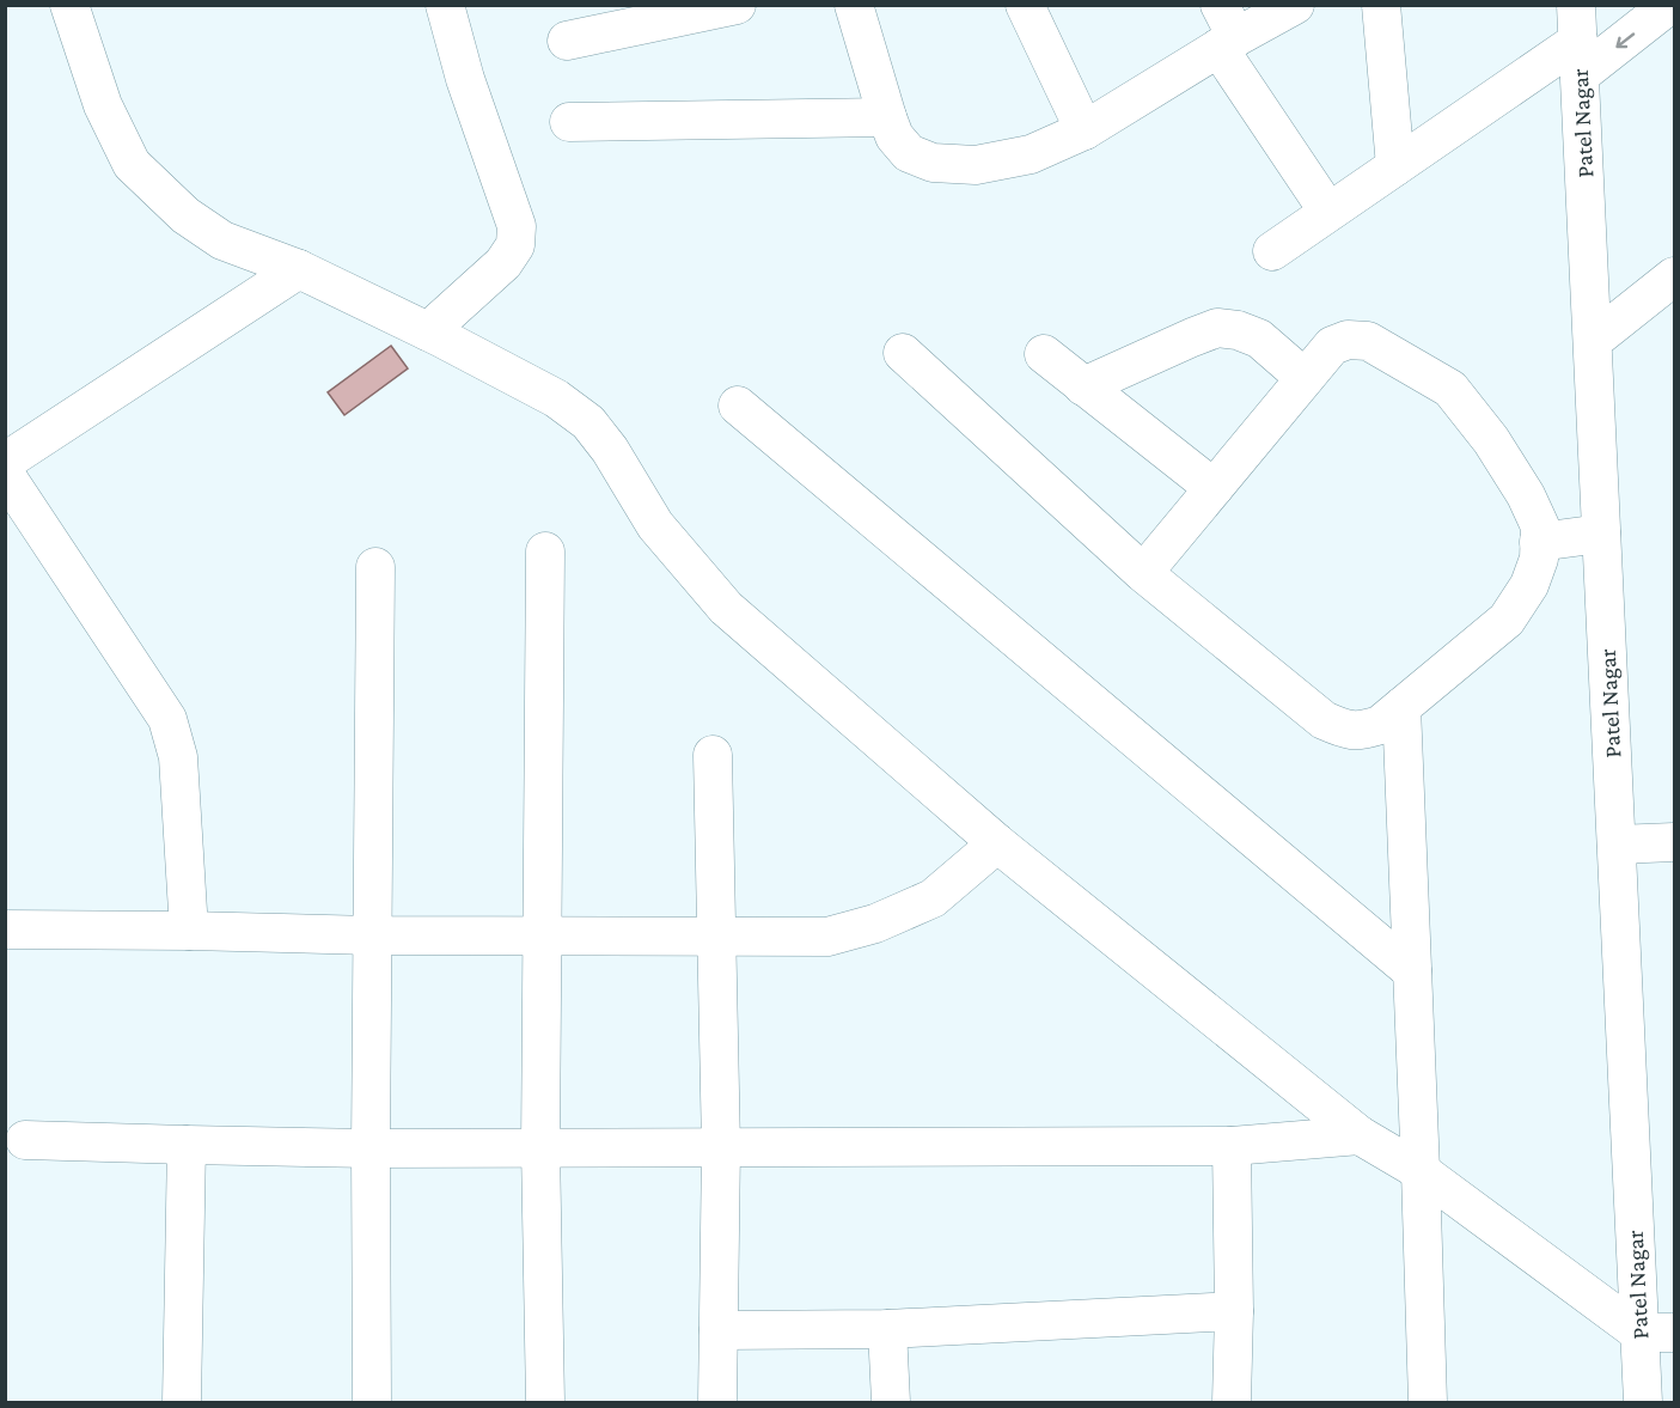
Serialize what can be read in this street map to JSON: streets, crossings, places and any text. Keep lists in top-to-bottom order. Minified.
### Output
{"streets":{"street":["Patel Nagar"]}}
